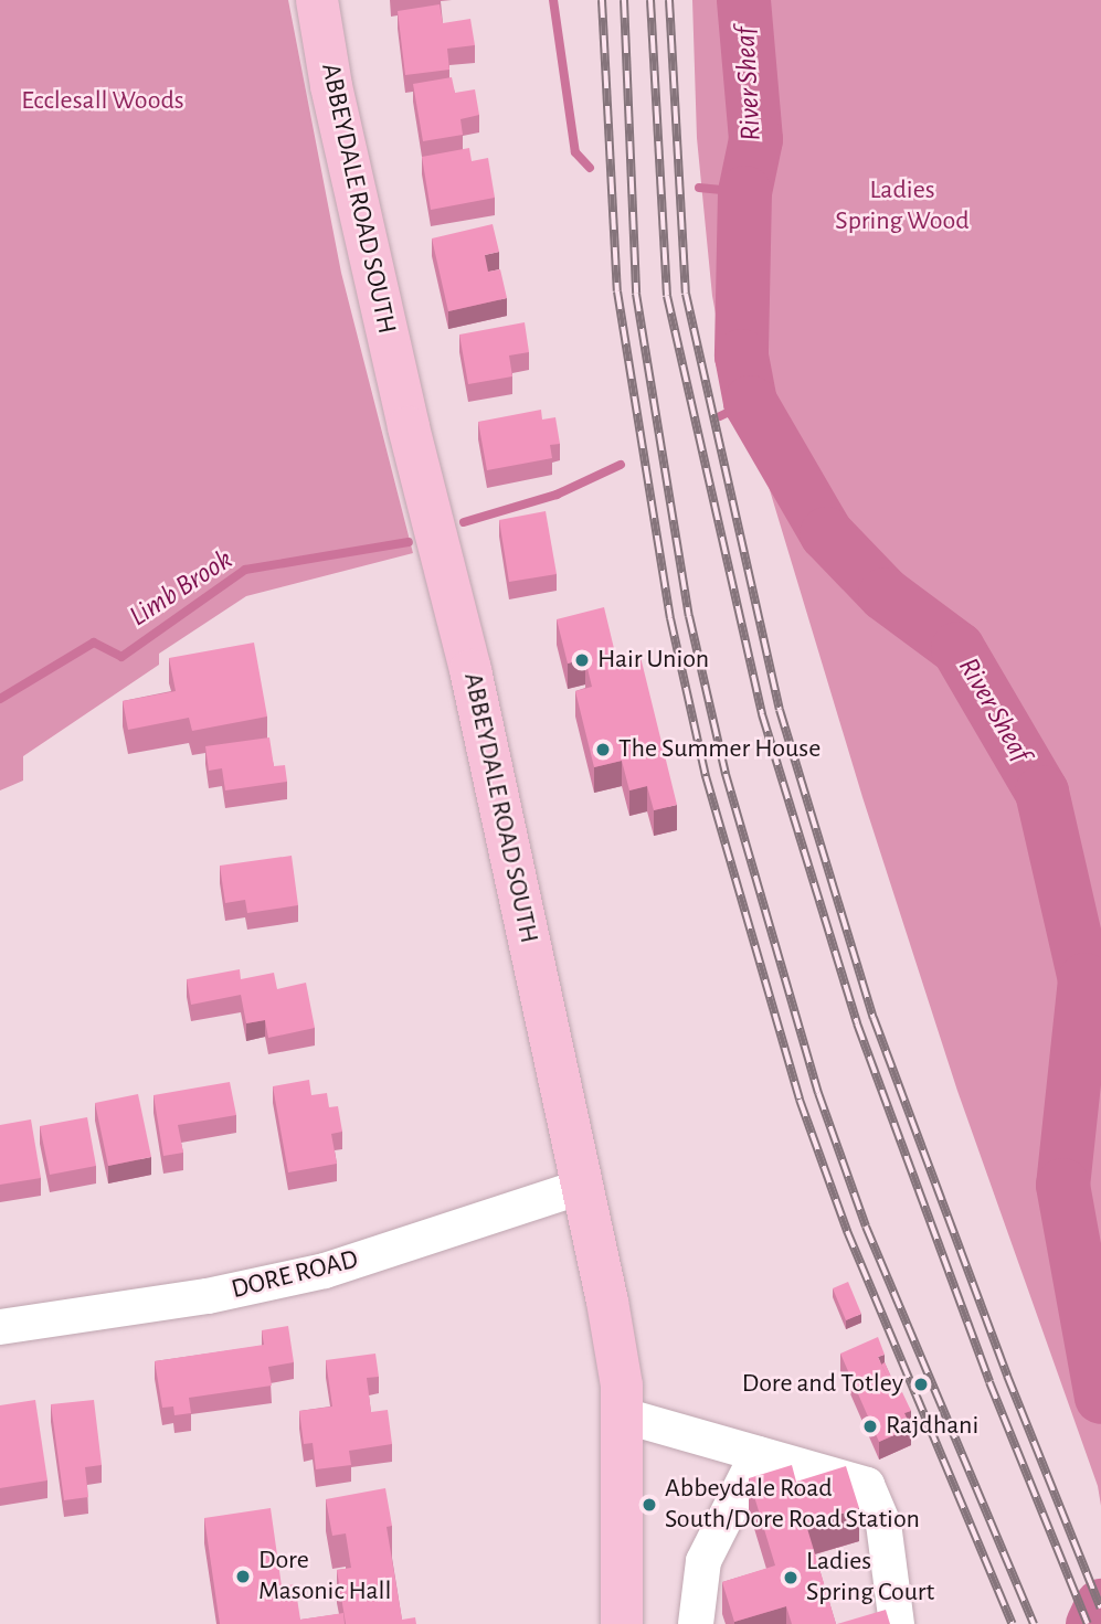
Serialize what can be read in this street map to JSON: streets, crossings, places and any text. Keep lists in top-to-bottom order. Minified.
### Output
{"streets":{"main road":["ABBEYDALE ROAD SOUTH"],"street":["DORE ROAD"]},"crossings":[["ABBEYDALE ROAD SOUTH","DORE ROAD"]],"water":["River Sheaf","Limb Brook"],"parks":["Ecclesall Woods","Ladies Spring Wood"],"places":["Hair Union","The Summer House","Dore and Totley","Rajdhani","Abbeydale Road South/Dore Road Station","Dore Masonic Hall","Ladies Spring Court"]}
